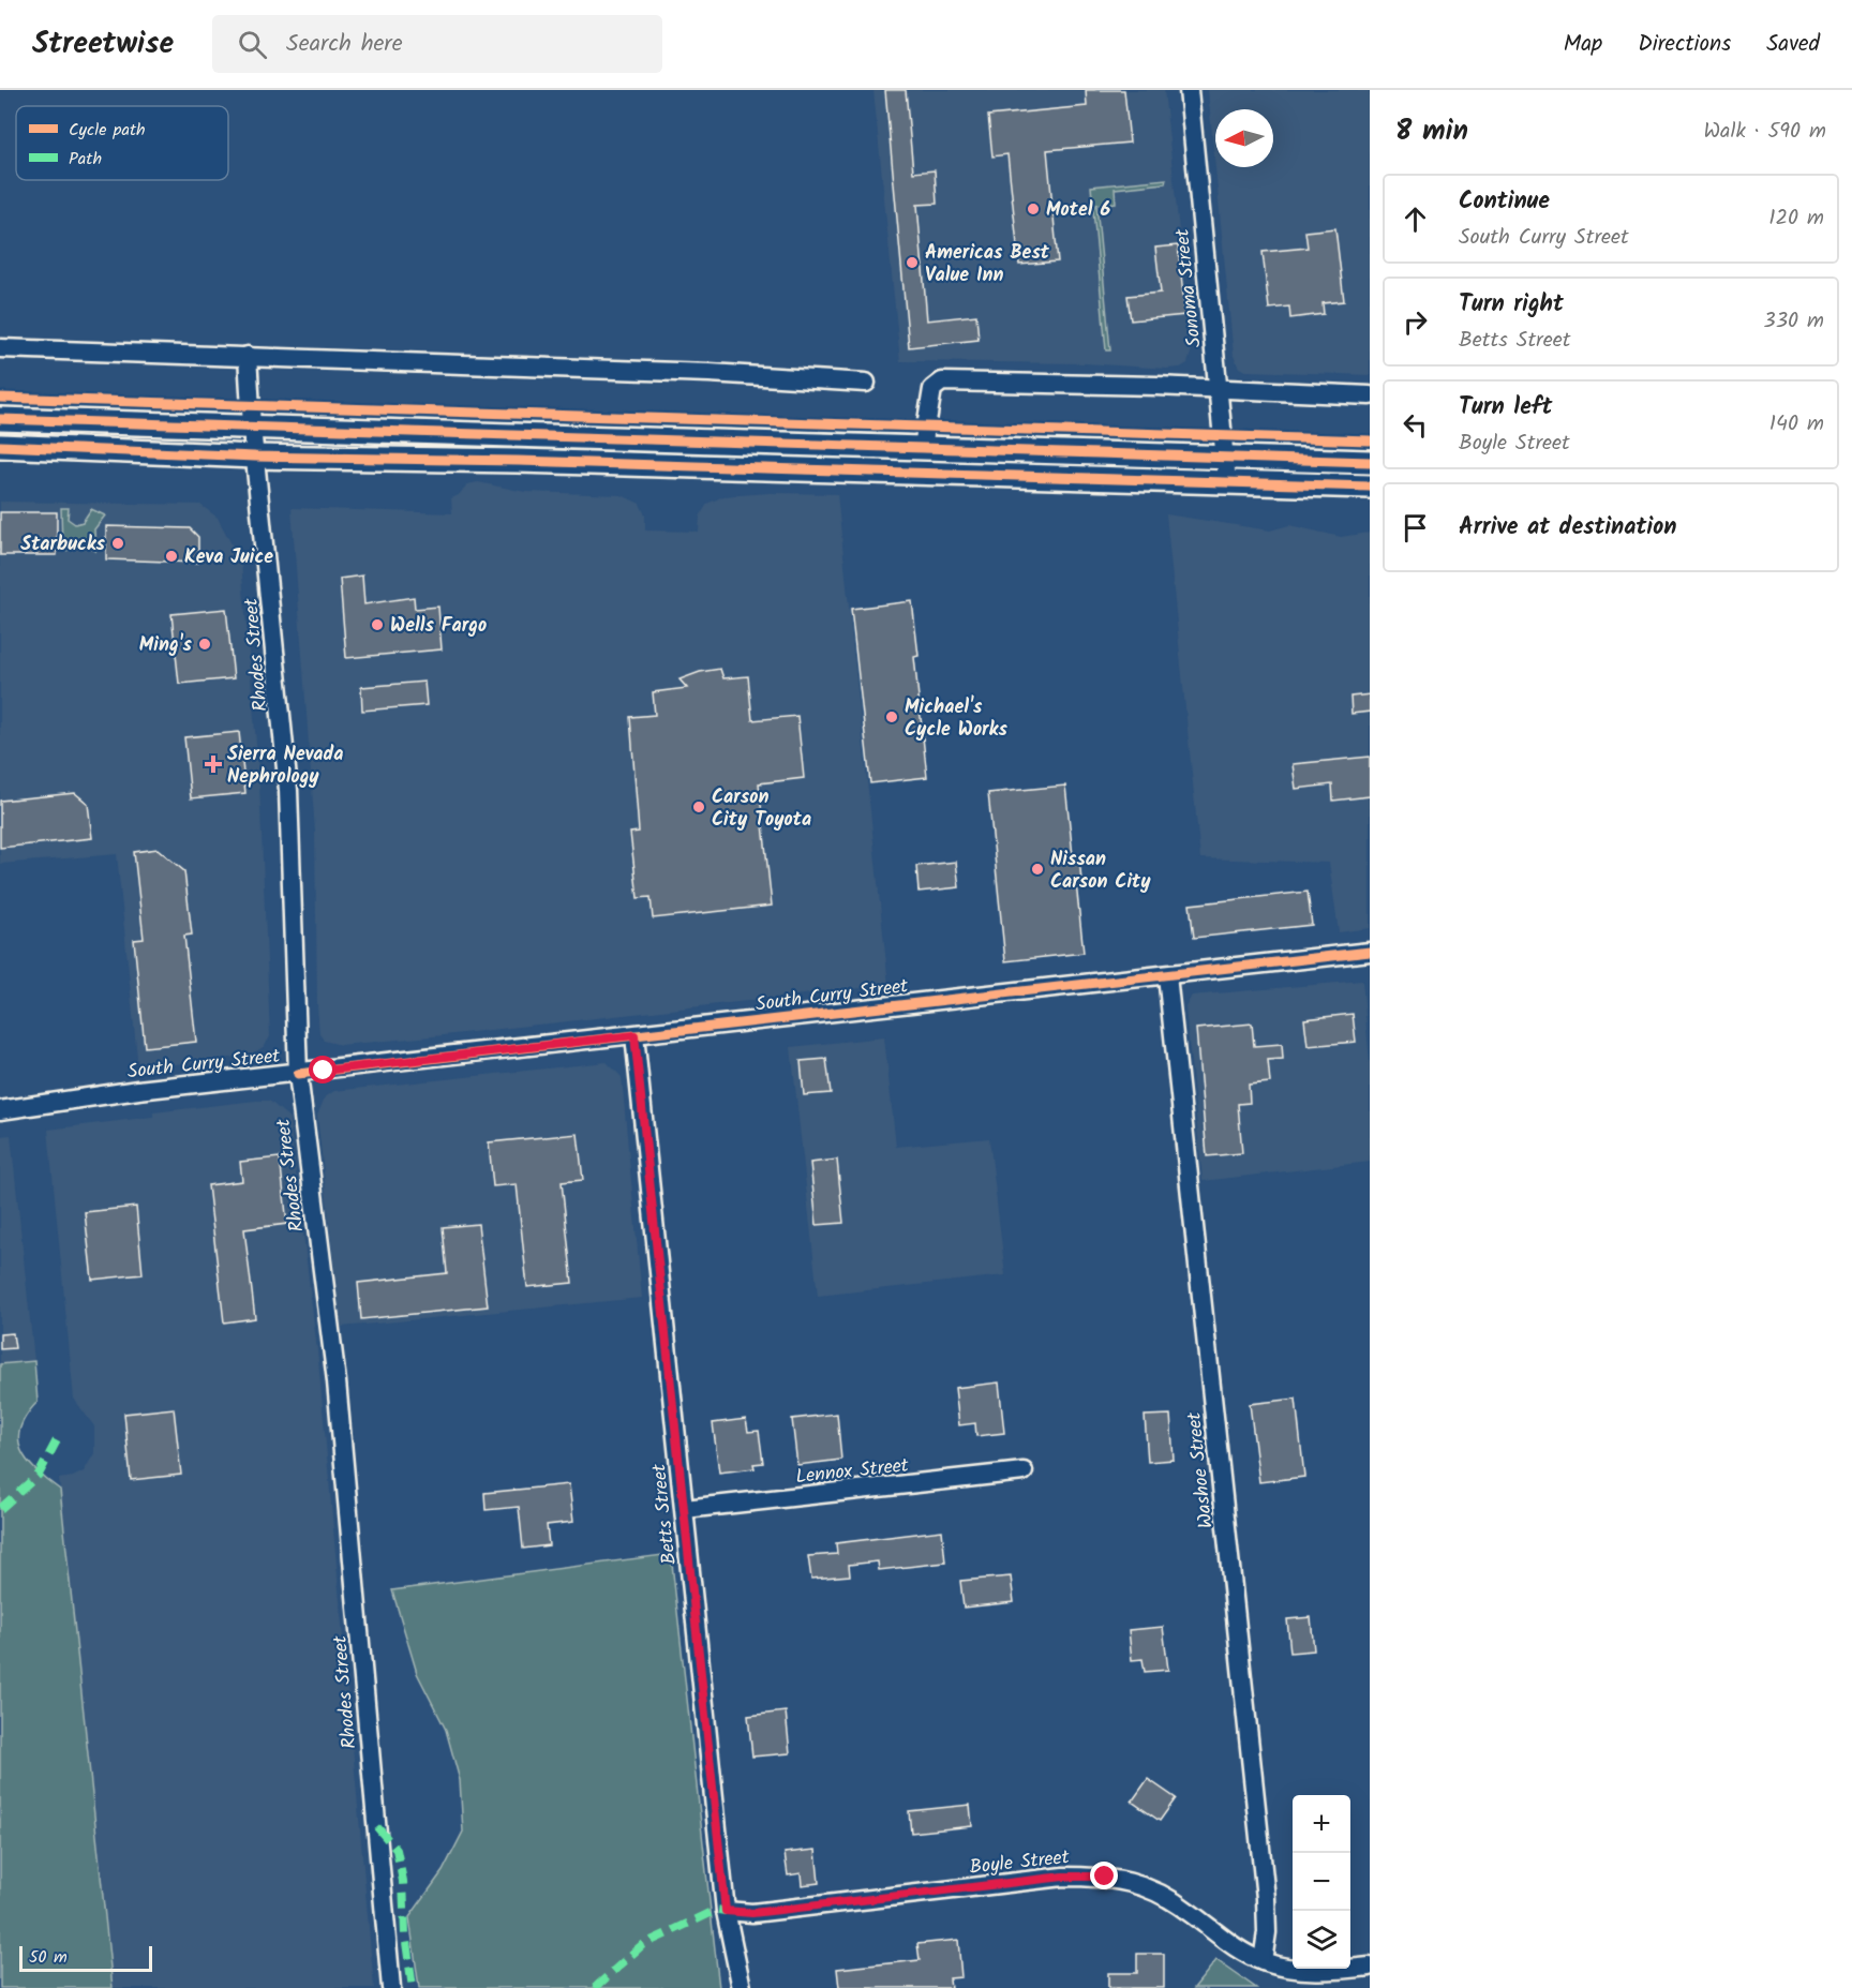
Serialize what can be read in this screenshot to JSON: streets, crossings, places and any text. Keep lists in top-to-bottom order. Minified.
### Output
{"streets":{"street":["Sonoma Street","Rhodes Street","South Curry Street","Lennox Street","Washoe Street","Betts Street","Boyle Street"]},"crossings":[["Rhodes Street","South Curry Street"],["South Curry Street","Washoe Street"],["South Curry Street","Betts Street"],["Lennox Street","Betts Street"],["Washoe Street","Boyle Street"],["Betts Street","Boyle Street"]],"places":{"other":["Motel 6","Americas Best Value Inn","Starbucks","Keva Juice","Wells Fargo","Ming's","Michael's Cycle Works","Carson City Toyota","Nissan Carson City"],"health":["Sierra Nevada Nephrology"]},"legend":["Cycle path","Path"],"scale_bar":"50 m","north":"left","page":{"header":"Streetwise","search":"Search here","nav":["Map","Directions","Saved"],"heading":["8 min","Walk · 590 m"],"list":[["Continue","South Curry Street","120 m"],["Turn right","Betts Street","330 m"],["Turn left","Boyle Street","140 m"],"Arrive at destination"],"map_buttons":["+","−"],"scale":"50 m"}}
